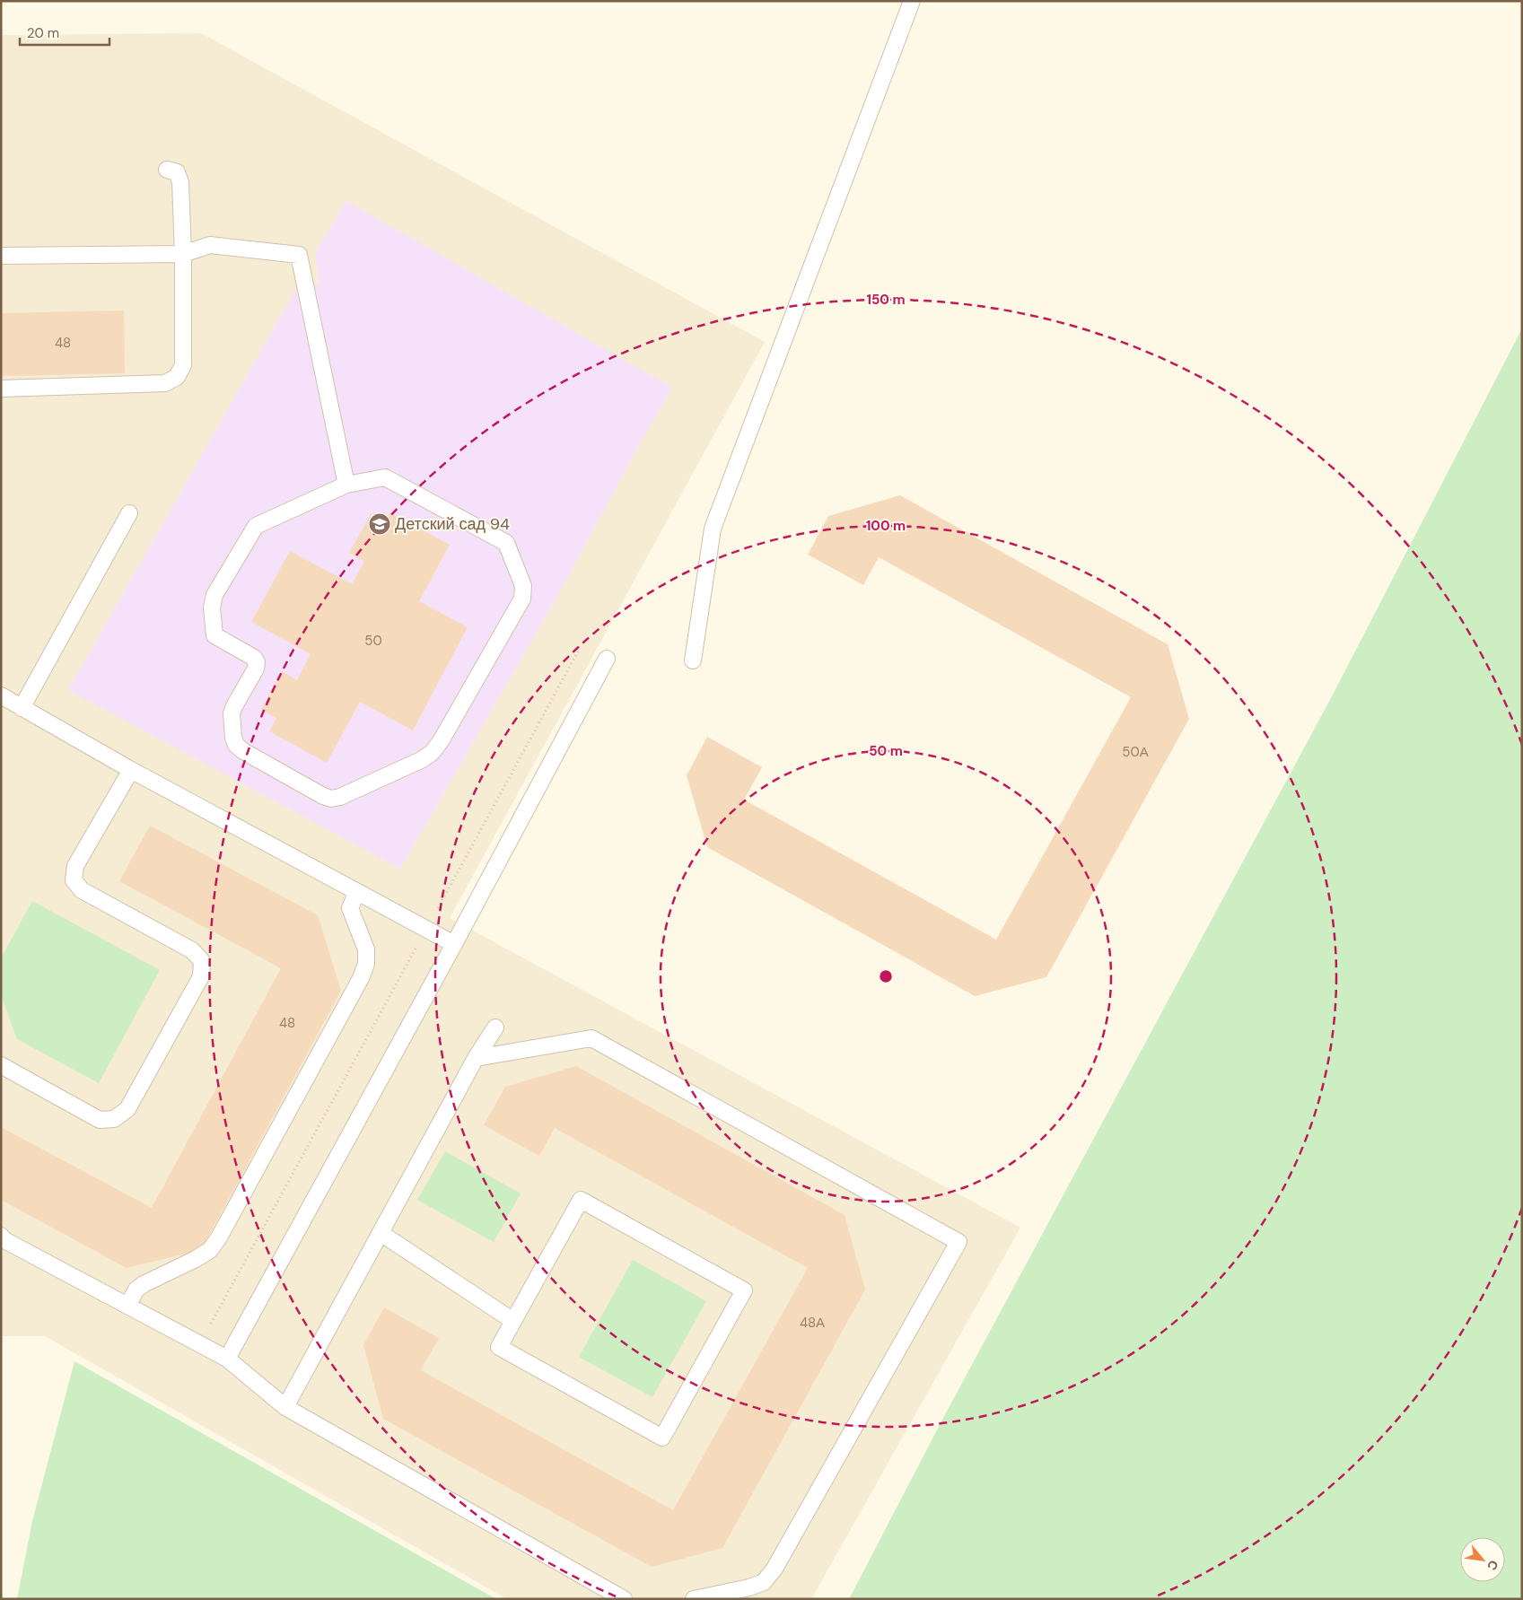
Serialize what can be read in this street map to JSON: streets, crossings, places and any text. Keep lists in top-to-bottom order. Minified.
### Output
{"places":{"school or university":["Детский сад 94"]},"house_numbers":["48","50","50А","48","48А"],"scale_bar":"20 m","north":"bottom right","rings":["150 m","100 m","50 m"]}
